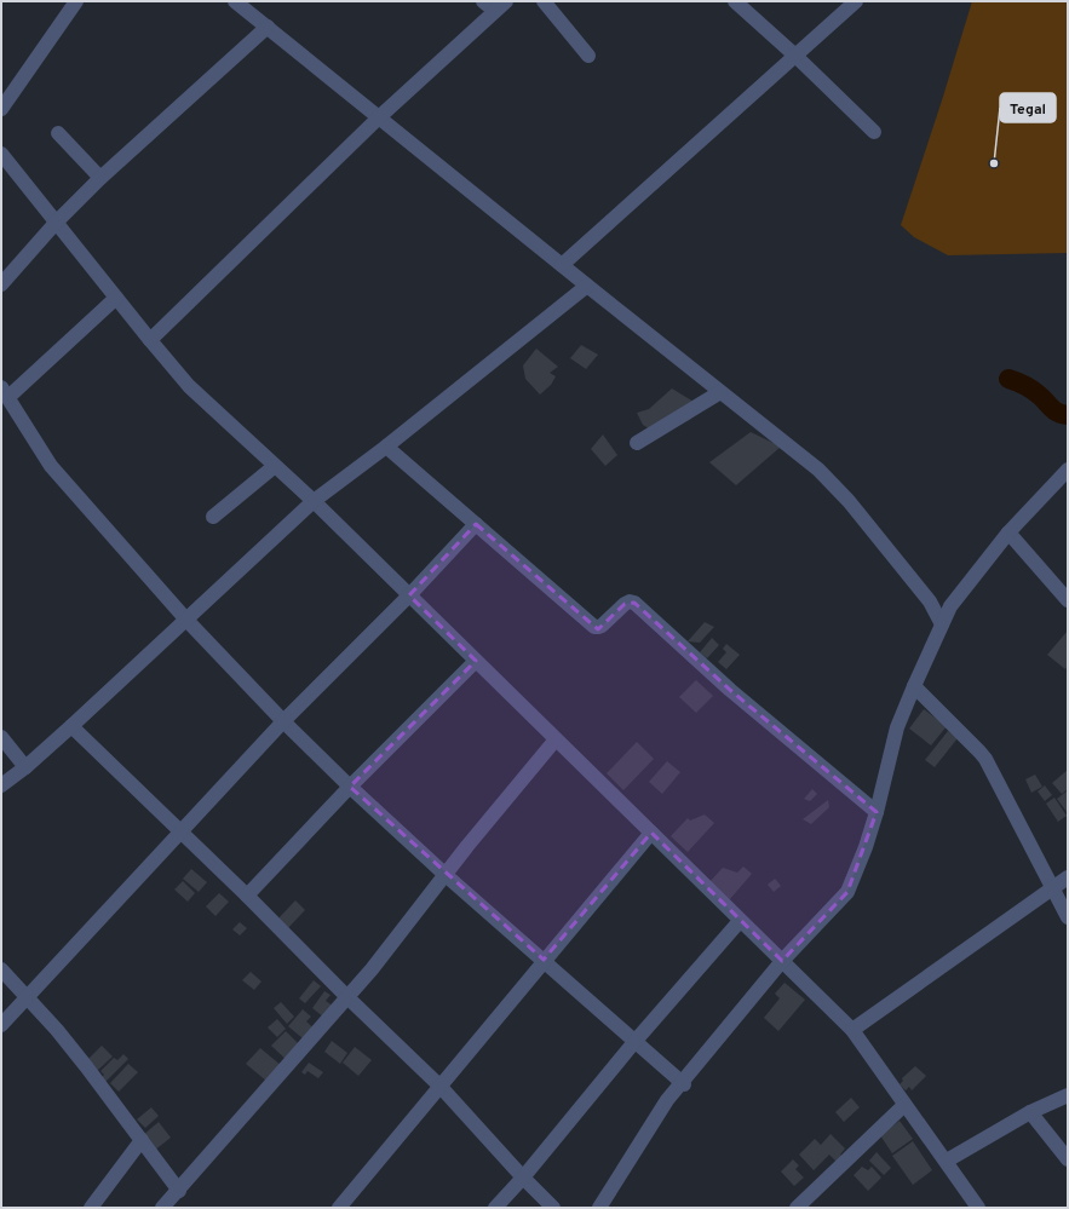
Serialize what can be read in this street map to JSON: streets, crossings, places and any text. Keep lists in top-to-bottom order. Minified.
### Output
{"places":["Tegal"]}
